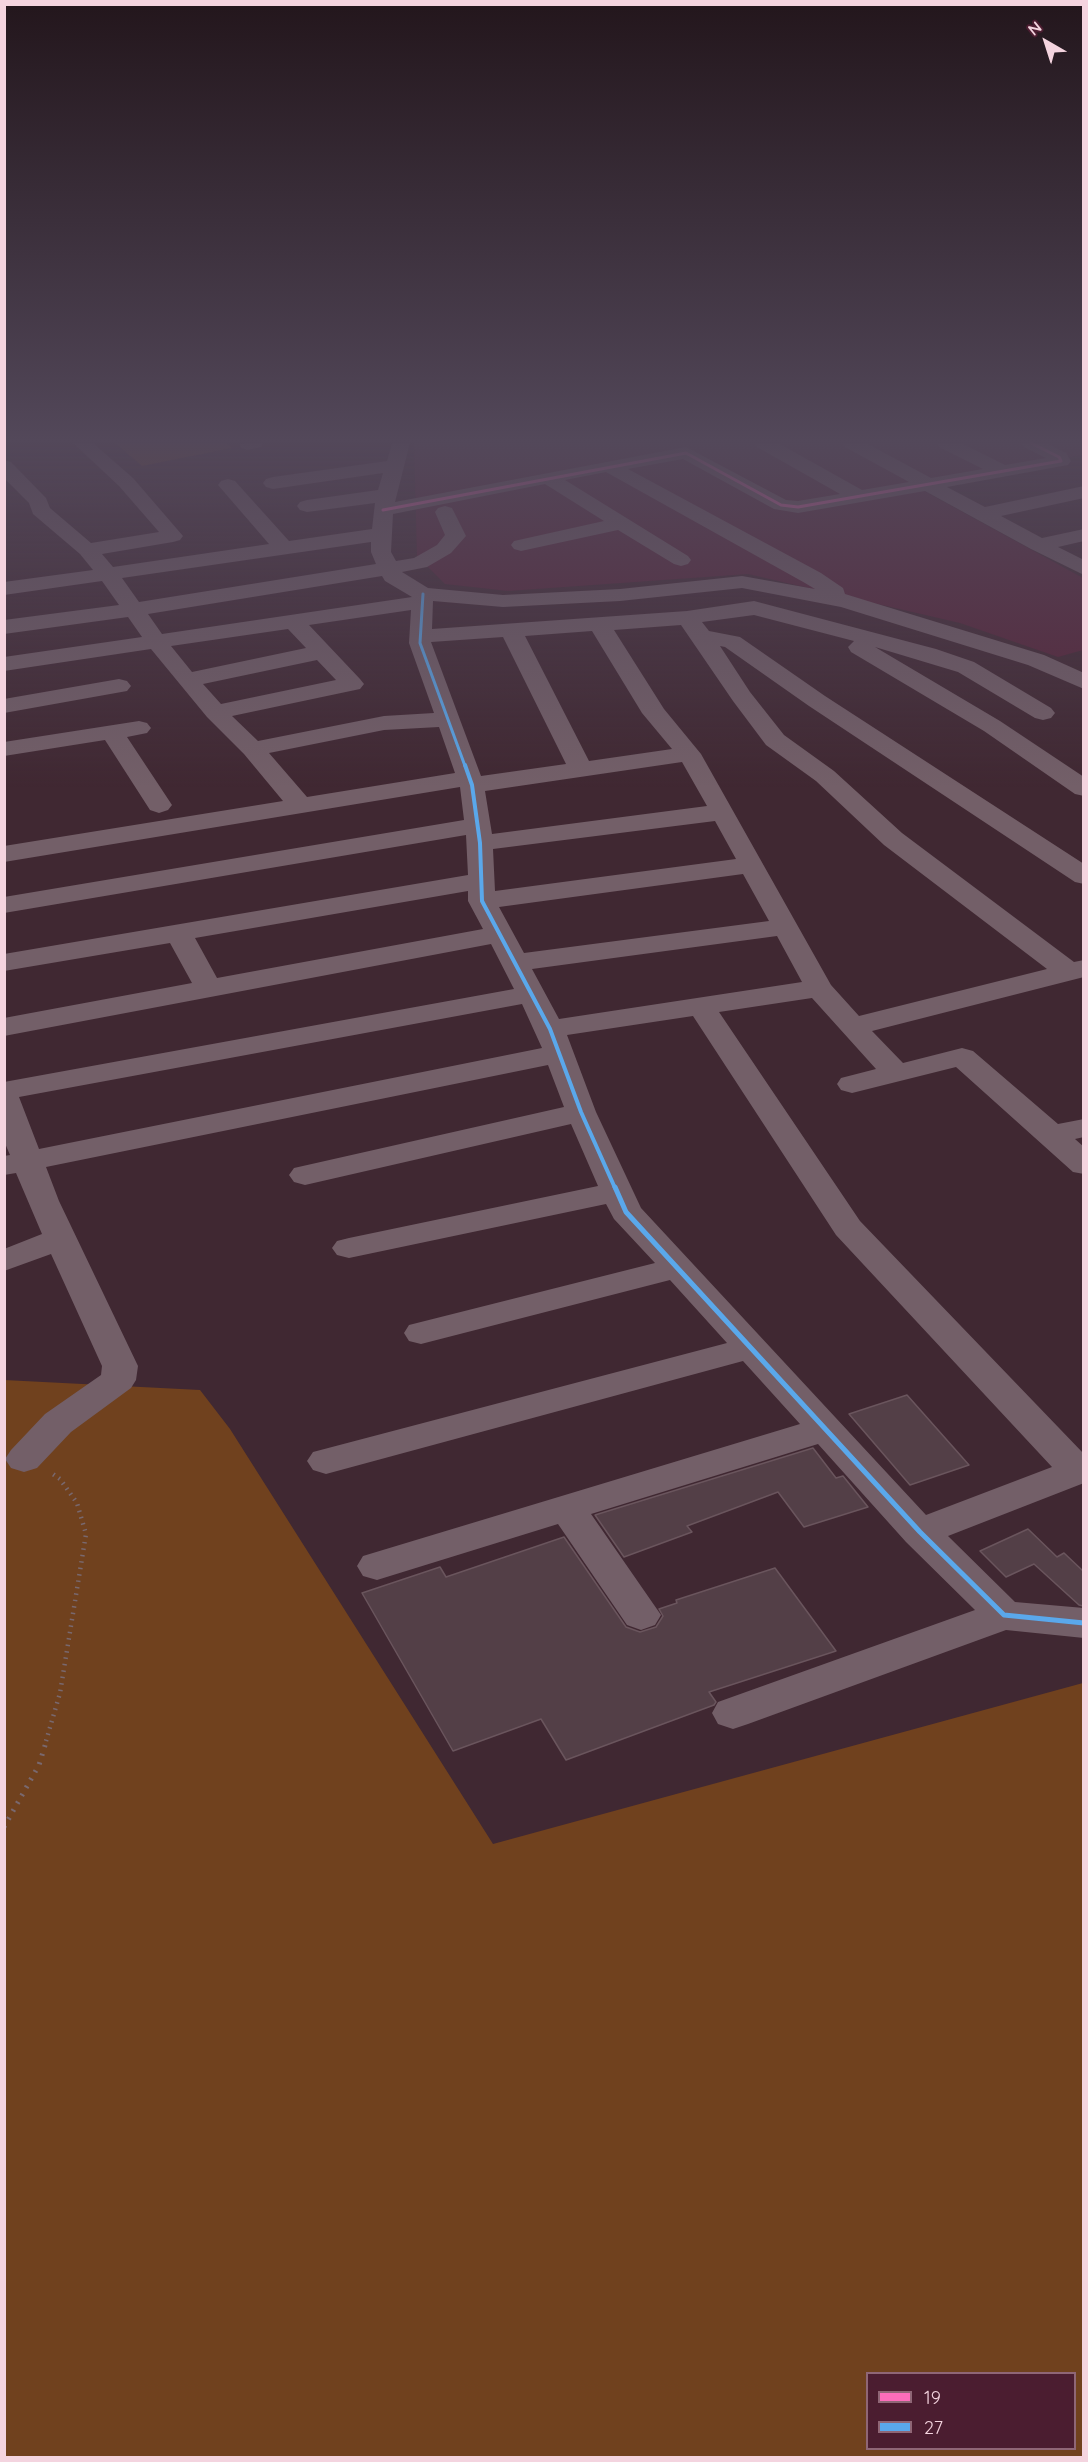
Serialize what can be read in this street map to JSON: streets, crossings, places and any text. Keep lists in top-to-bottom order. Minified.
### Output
{"lines":["transit line 27"],"legend":["19","27"],"north":"top left"}
